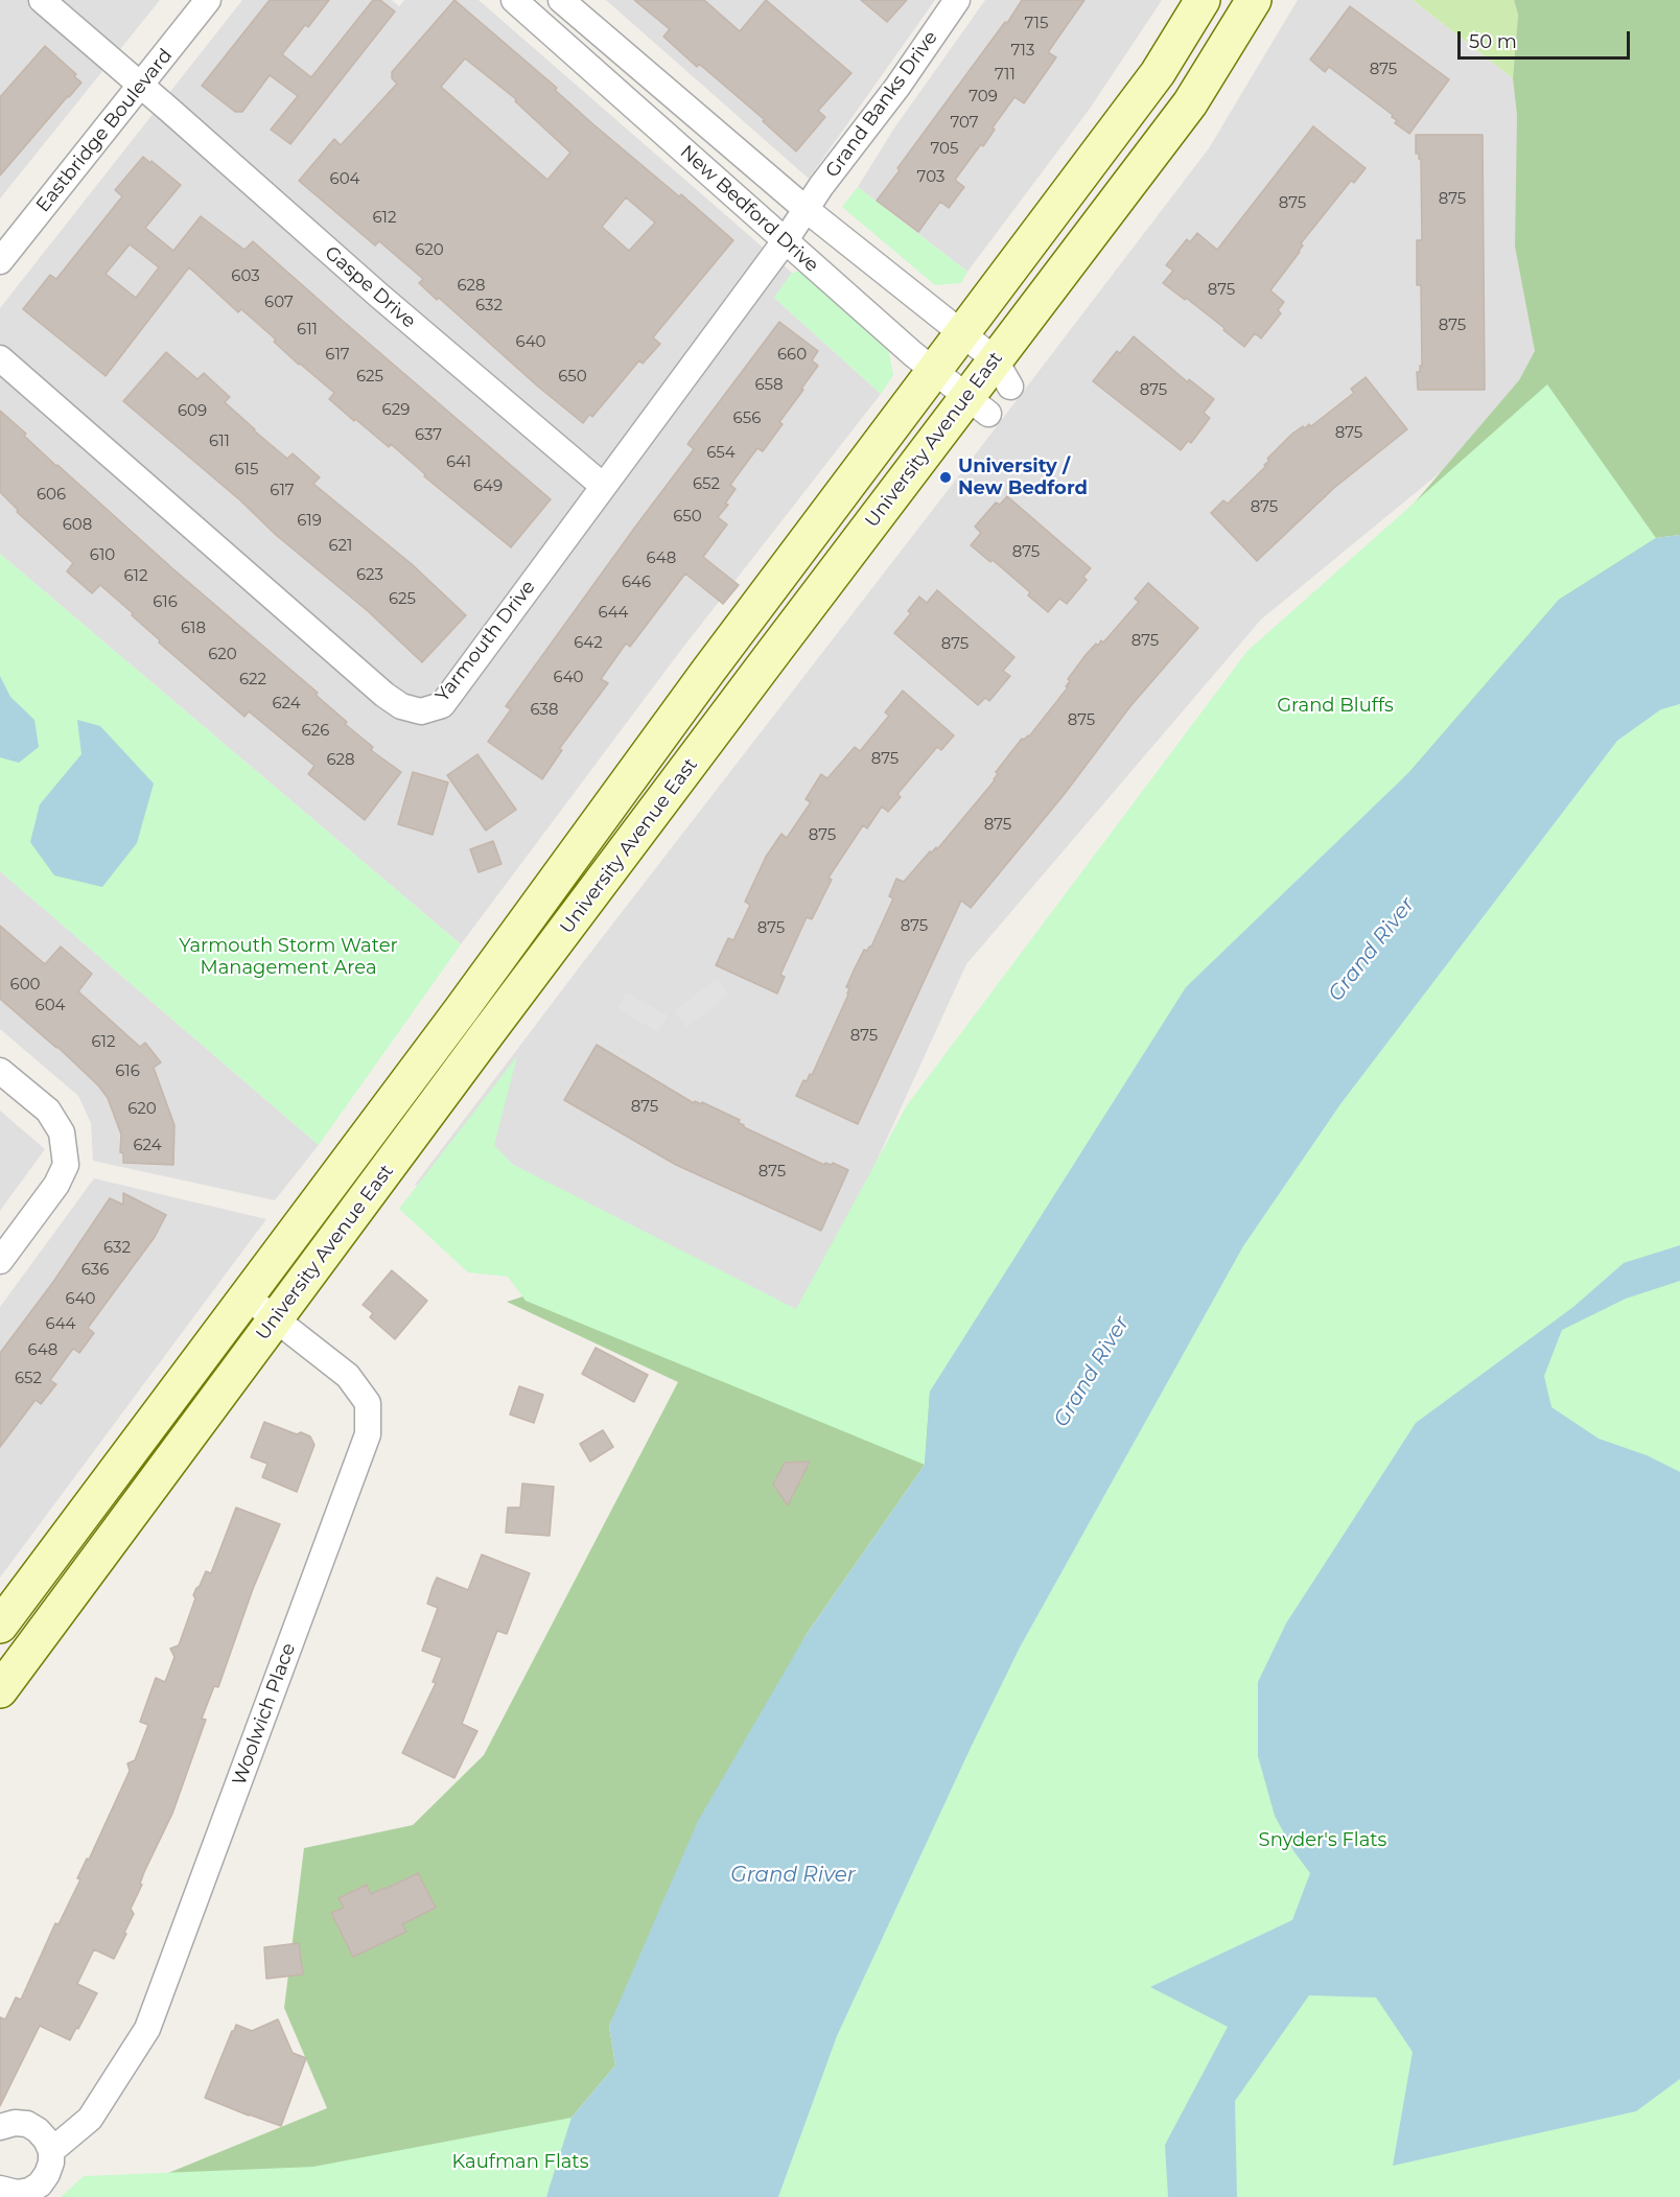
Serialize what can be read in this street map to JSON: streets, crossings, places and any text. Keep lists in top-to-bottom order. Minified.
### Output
{"streets":{"main road":["University Avenue East"],"street":["Grand Banks Drive","Eastbridge Boulevard","New Bedford Drive","Gaspe Drive","Yarmouth Drive","Woolwich Place"]},"crossings":[["Grand Banks Drive","New Bedford Drive"],["Grand Banks Drive","Yarmouth Drive"],["Eastbridge Boulevard","Gaspe Drive"],["New Bedford Drive","University Avenue East"],["New Bedford Drive","Yarmouth Drive"],["Gaspe Drive","Yarmouth Drive"],["University Avenue East","Woolwich Place"]],"water":["Grand River"],"parks":["Grand Bluffs","Yarmouth Storm Water Management Area","Snyder's Flats","Kaufman Flats"],"places":["University / New Bedford"],"house_numbers":["715","713","875","711","709","707","705","703","604","875","875","612","620","603","628","875","607","632","875","611","640","617","660","625","650","658","875","629","609","656","875","637","611","654","641","615","652","649","617","606","875","650","619","608","621","875","610","648","623","612","646","625","616","644","618","875","642","875","620","640","622","624","638","875","626","875","628","875","875","875","875","600","604","875","612","616","875","620","624","875","632","636","640","644","648","652"],"scale_bar":"50 m"}
